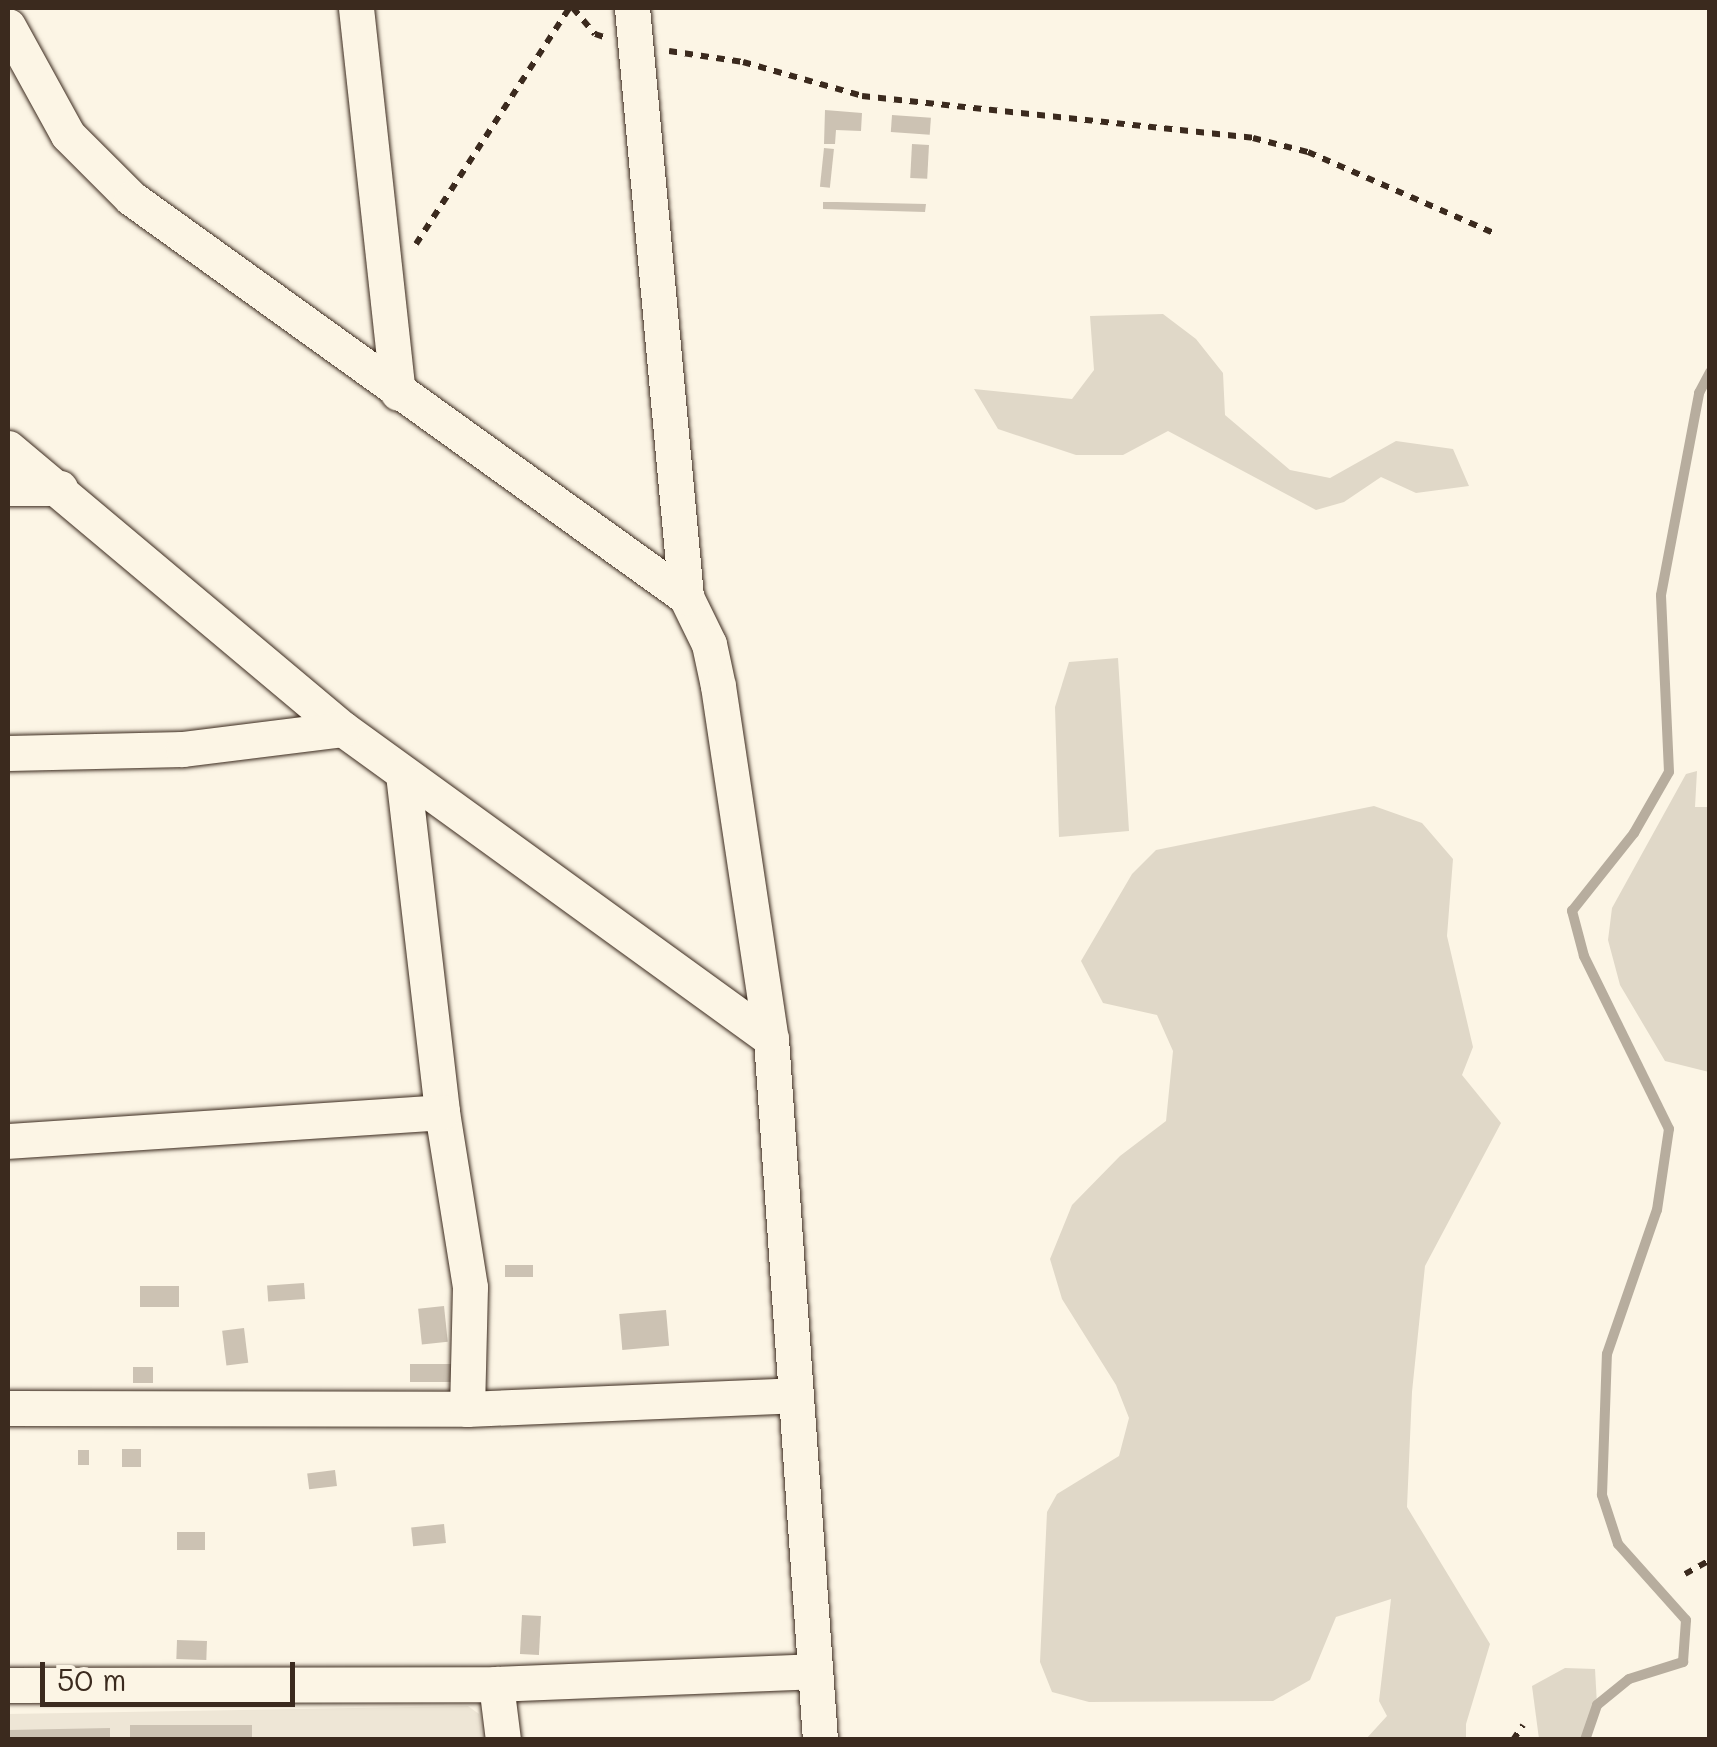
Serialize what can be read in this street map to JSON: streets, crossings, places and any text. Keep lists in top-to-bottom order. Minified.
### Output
{"scale_bar":"50 m"}
